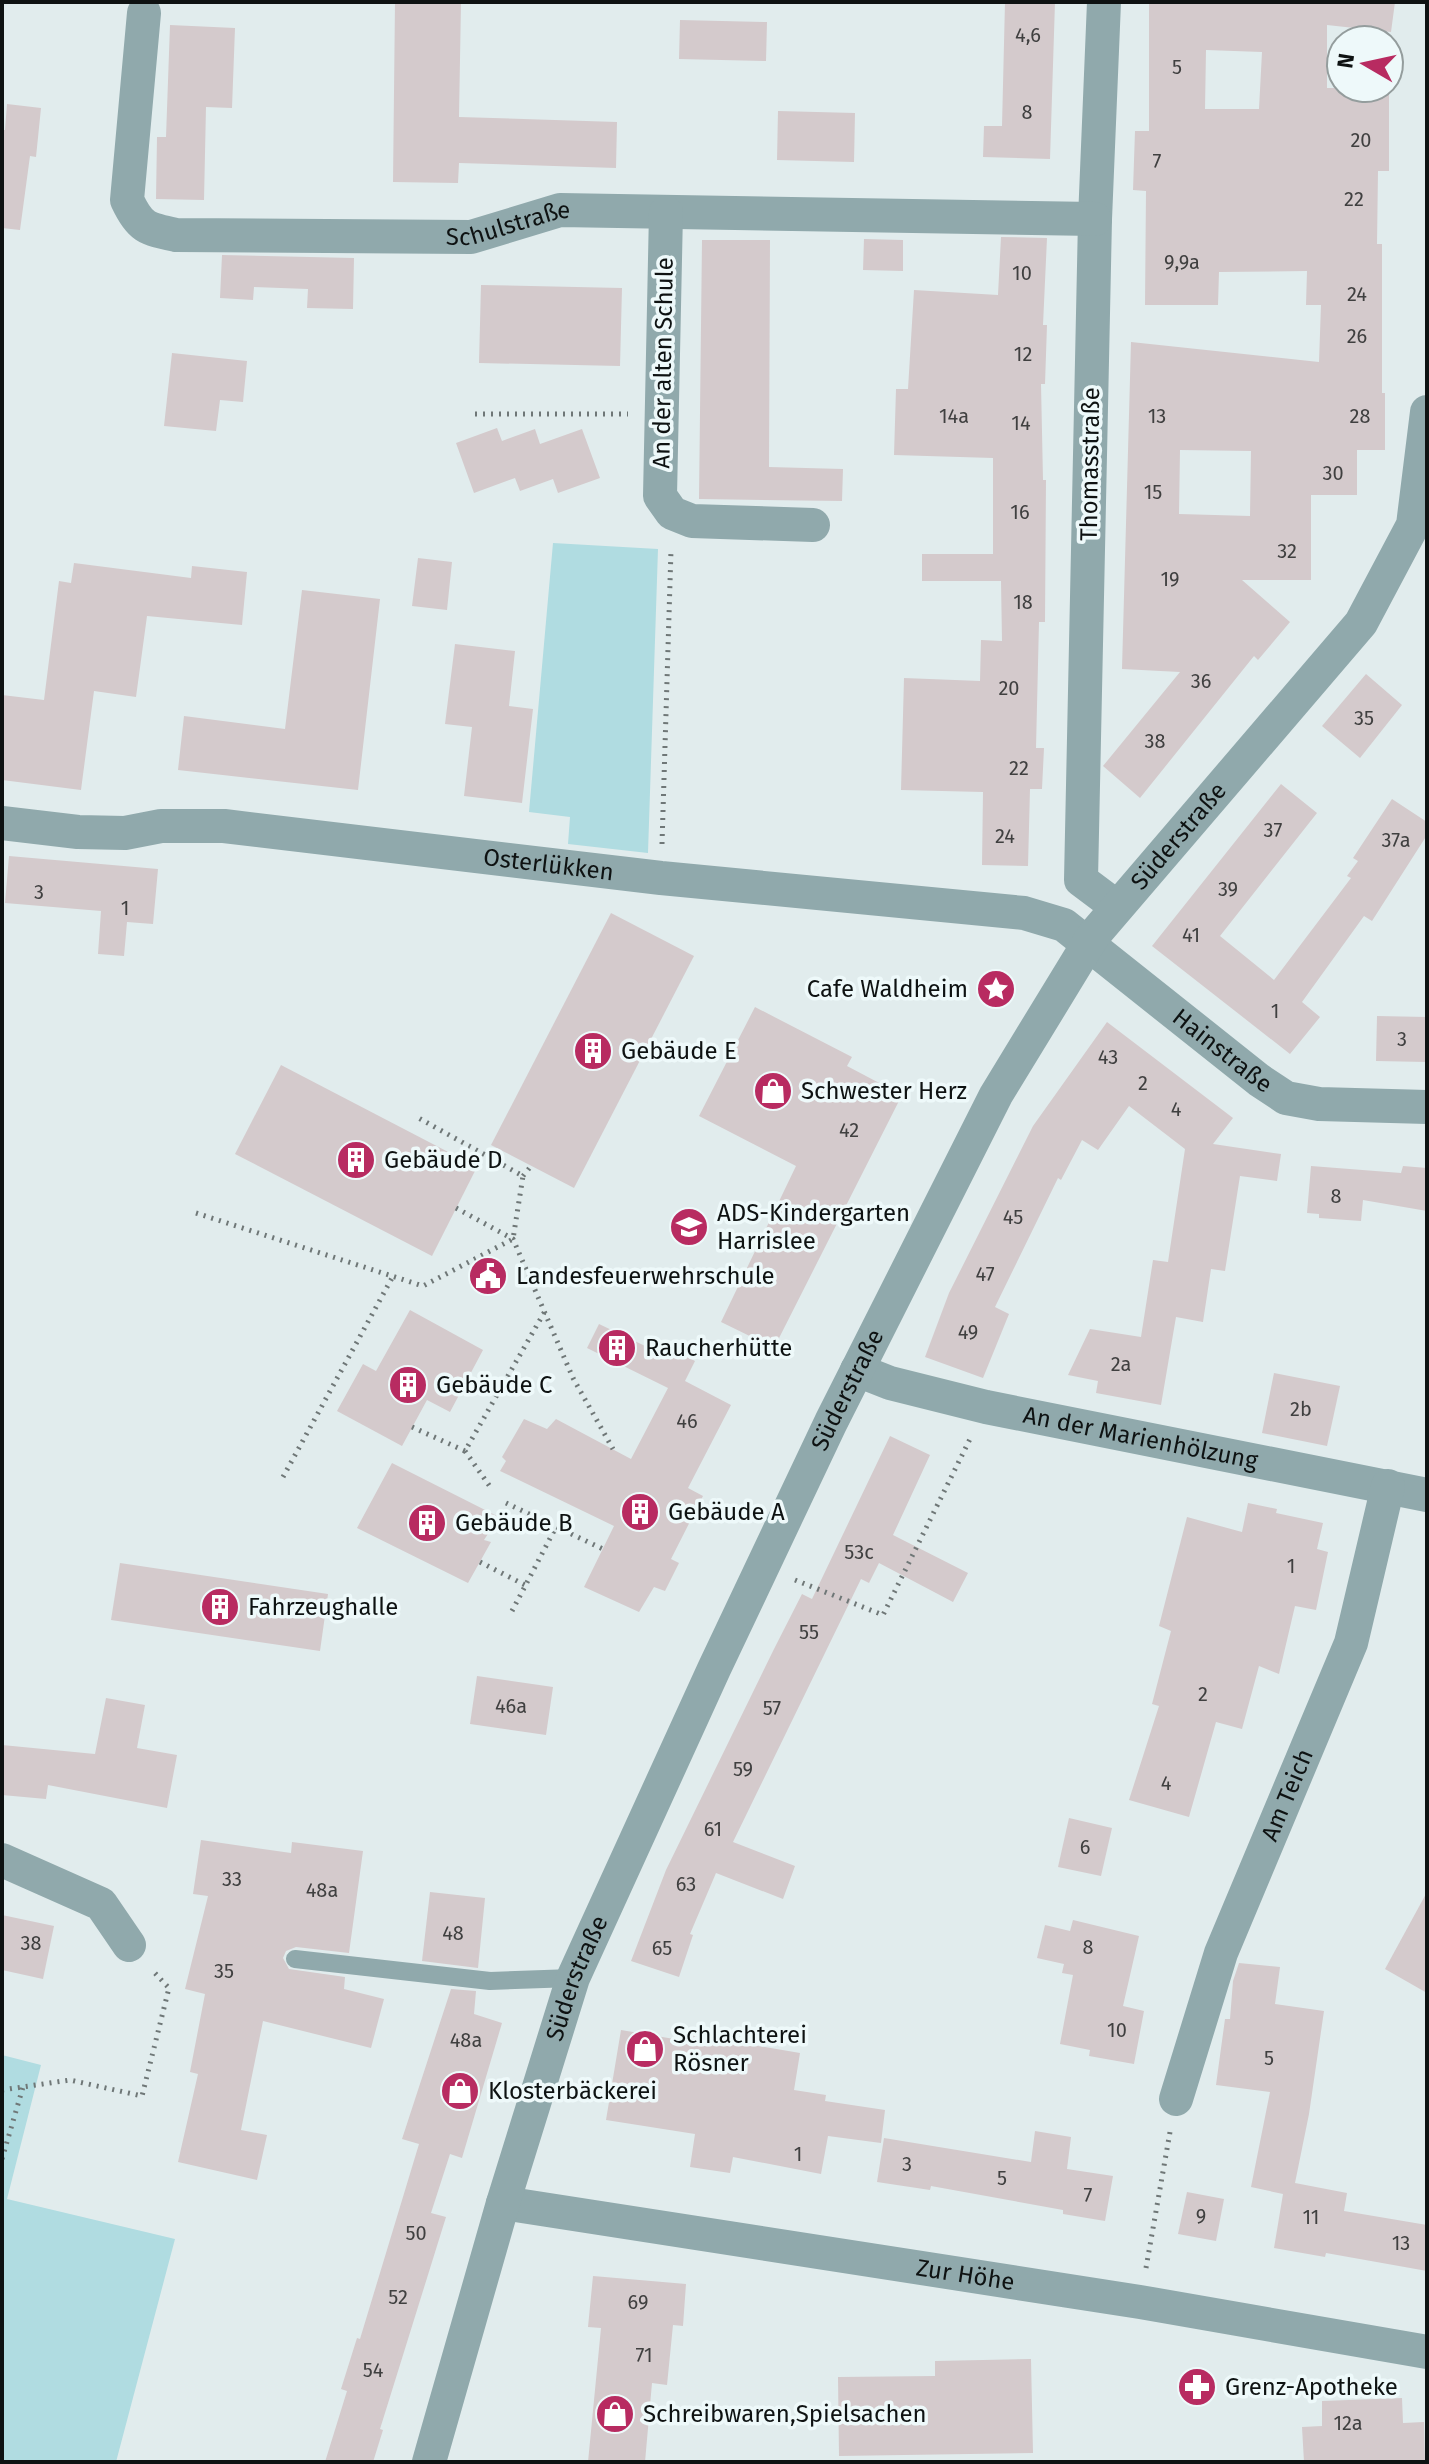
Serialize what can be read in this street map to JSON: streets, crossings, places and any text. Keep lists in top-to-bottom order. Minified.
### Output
{"streets":{"street":["Schulstraße","An der alten Schule","Thomasstraße","Süderstraße","Osterlükken","Hainstraße","An der Marienhölzung","Am Teich","Zur Höhe"]},"crossings":[["Schulstraße","An der alten Schule"],["Schulstraße","Thomasstraße"],["Thomasstraße","Süderstraße"],["Süderstraße","Osterlükken"],["Süderstraße","Hainstraße"],["Süderstraße","An der Marienhölzung"],["Süderstraße","Zur Höhe"],["Osterlükken","Hainstraße"],["An der Marienhölzung","Am Teich"]],"places":{"place":["Cafe Waldheim"],"building":["Gebäude E","Gebäude D","Raucherhütte","Gebäude C","Gebäude A","Gebäude B","Fahrzeughalle"],"shop":["Schwester Herz","Schlachterei Rösner","Klosterbäckerei","Schreibwaren,Spielsachen"],"school or university":["ADS-Kindergarten Harrislee"],"public building":["Landesfeuerwehrschule"],"pharmacy":["Grenz-Apotheke"]},"house_numbers":["4,6","5","8","20","7","22","9,9a","10","24","26","12","14a","13","28","14","30","15","16","32","19","18","36","20","35","38","22","37","24","37a","39","3","1","41","1","3","43","2","4","42","8","45","47","49","2a","2b","46","53c","1","55","2","46a","57","59","4","61","6","33","63","48a","48","38","8","65","35","10","48a","5","1","3","5","7","9","11","50","13","52","69","71","54","12a"],"north":"left"}
